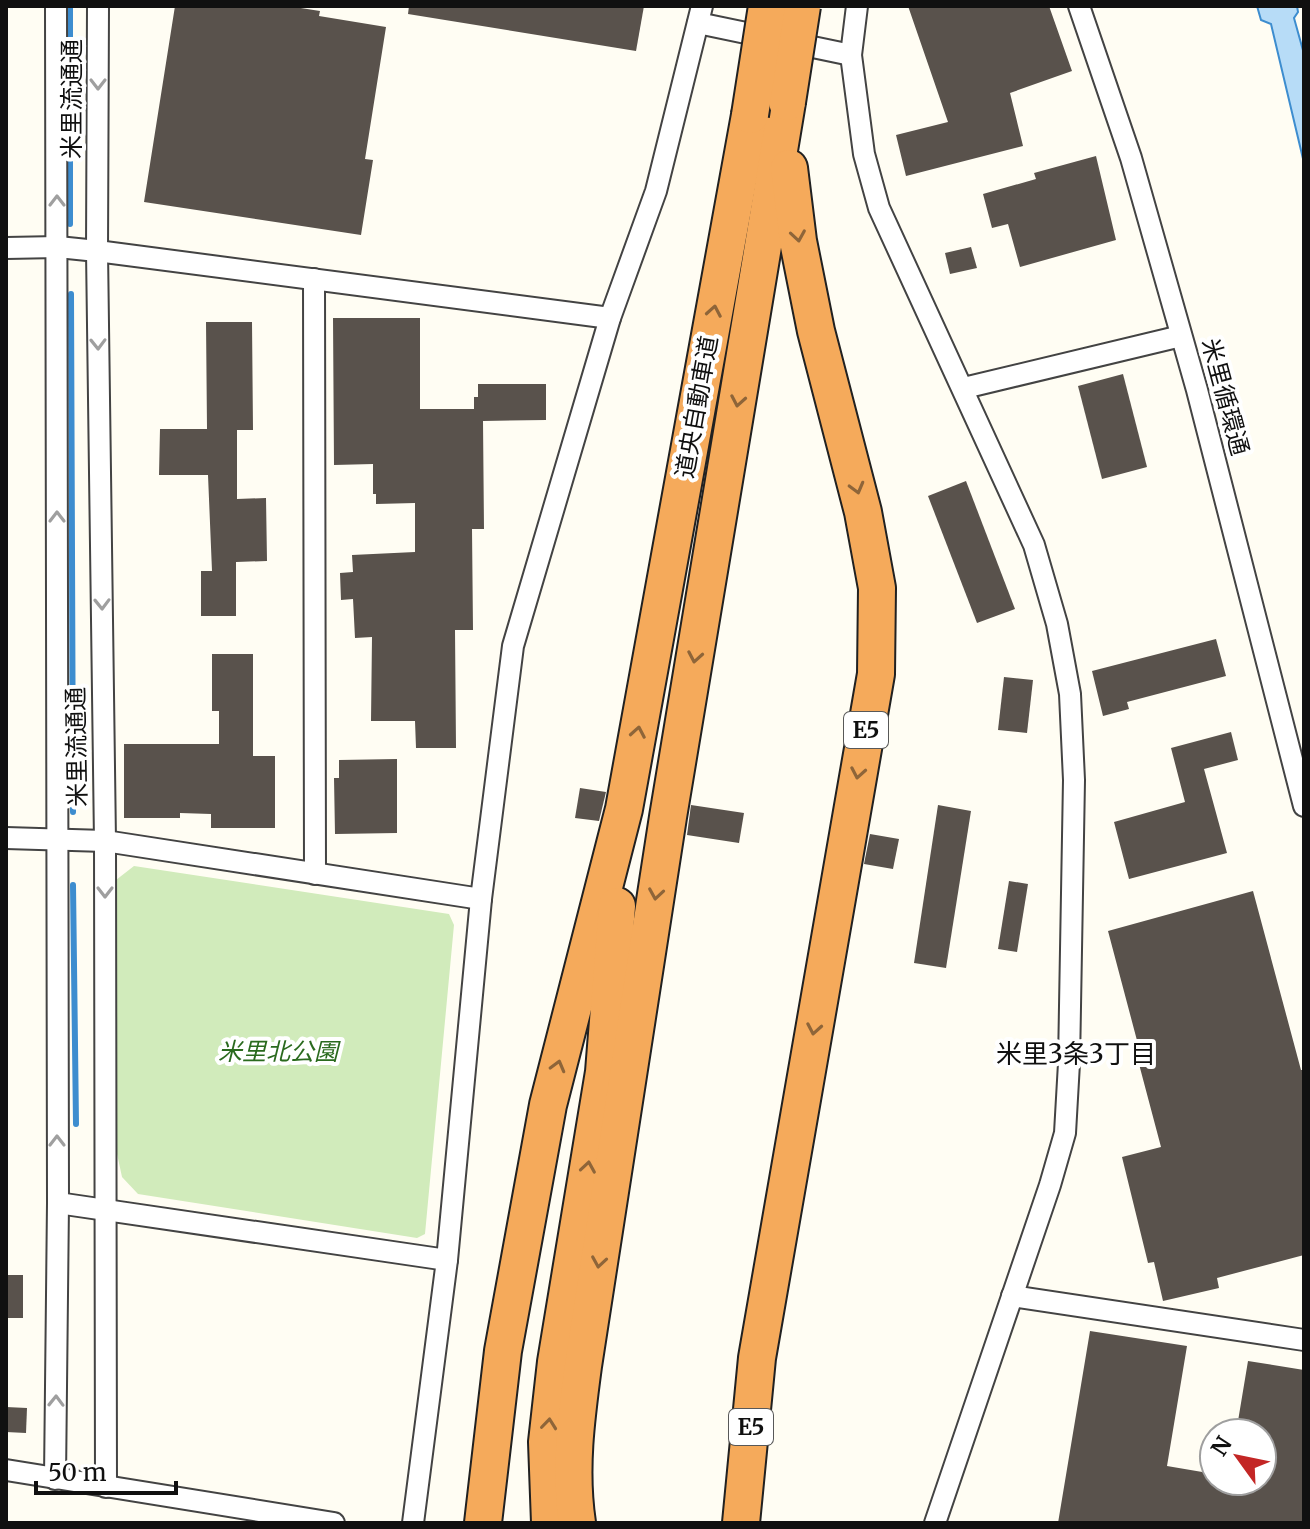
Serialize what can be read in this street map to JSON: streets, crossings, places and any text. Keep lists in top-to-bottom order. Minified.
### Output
{"streets":{"highway":["道央自動車道","E5"],"street":["米里流通通","米里循環通"]},"districts":["米里3条3丁目"],"parks":["米里北公園"],"scale_bar":"50 m","north":"top left"}
